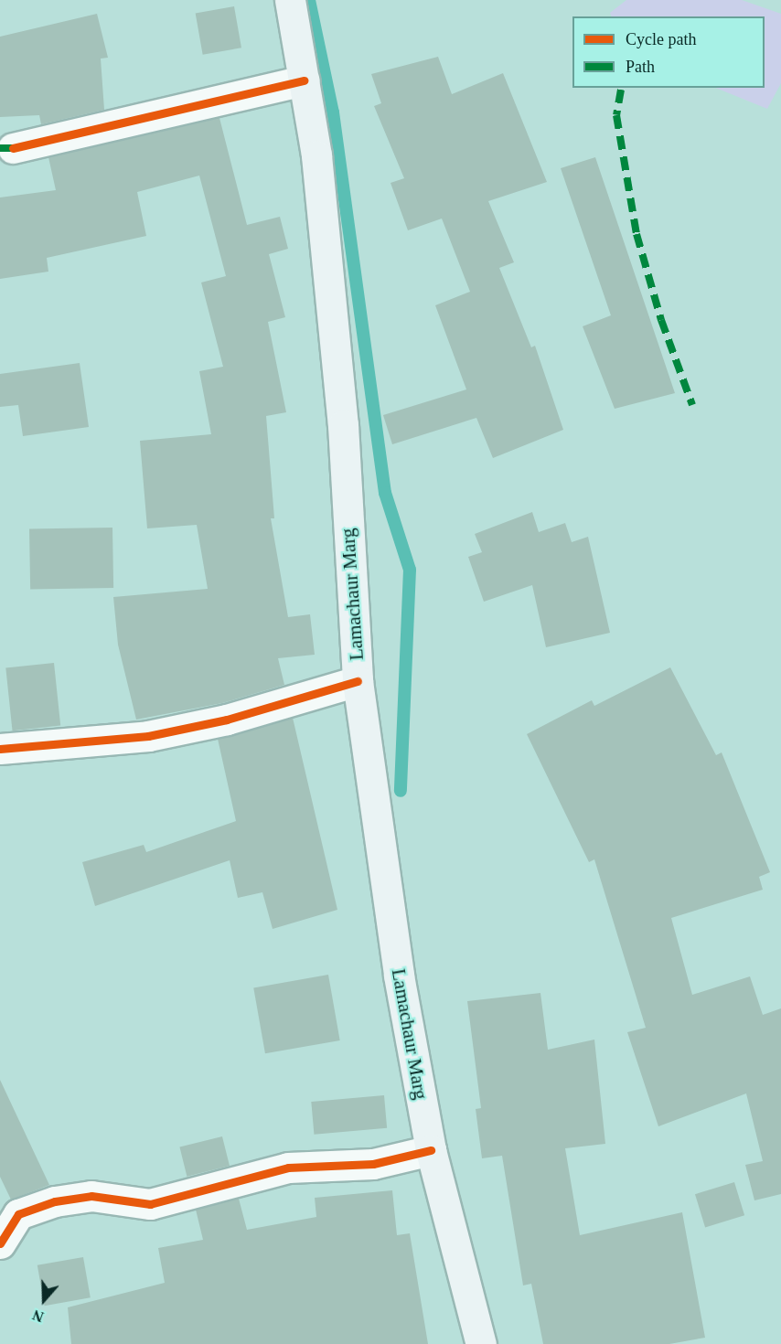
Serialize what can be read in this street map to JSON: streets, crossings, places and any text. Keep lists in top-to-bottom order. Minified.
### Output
{"streets":{"main road":["Lamachaur Marg"]},"legend":["Cycle path","Path"],"north":"bottom"}
